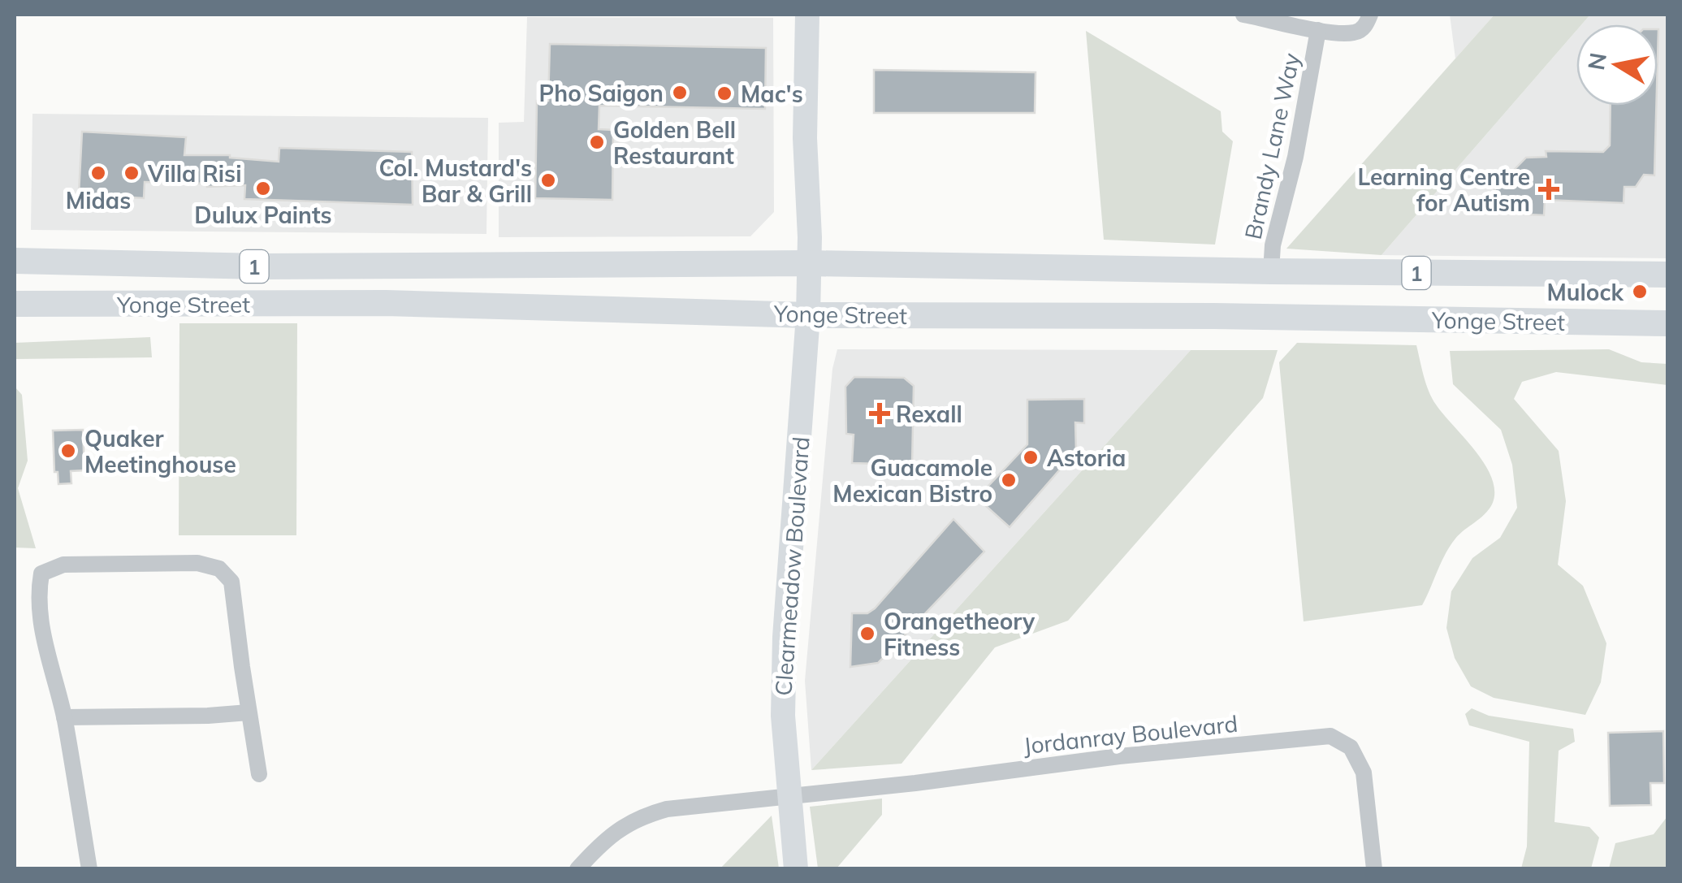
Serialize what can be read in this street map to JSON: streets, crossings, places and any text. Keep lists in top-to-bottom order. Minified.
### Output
{"streets":{"main road":["1","Yonge Street"],"street":["Brandy Lane Way","Clearmeadow Boulevard","Jordanray Boulevard"]},"crossings":[["Brandy Lane Way","Yonge Street"],["Yonge Street","Clearmeadow Boulevard"],["Clearmeadow Boulevard","Jordanray Boulevard"]],"places":{"other":["Pho Saigon","Mac's","Golden Bell Restaurant","Midas","Villa Risi","Col. Mustard's Bar & Grill","Dulux Paints","Mulock","Quaker Meetinghouse","Astoria","Guacamole Mexican Bistro","Orangetheory Fitness"],"health":["Learning Centre for Autism","Rexall"]},"north":"left"}
